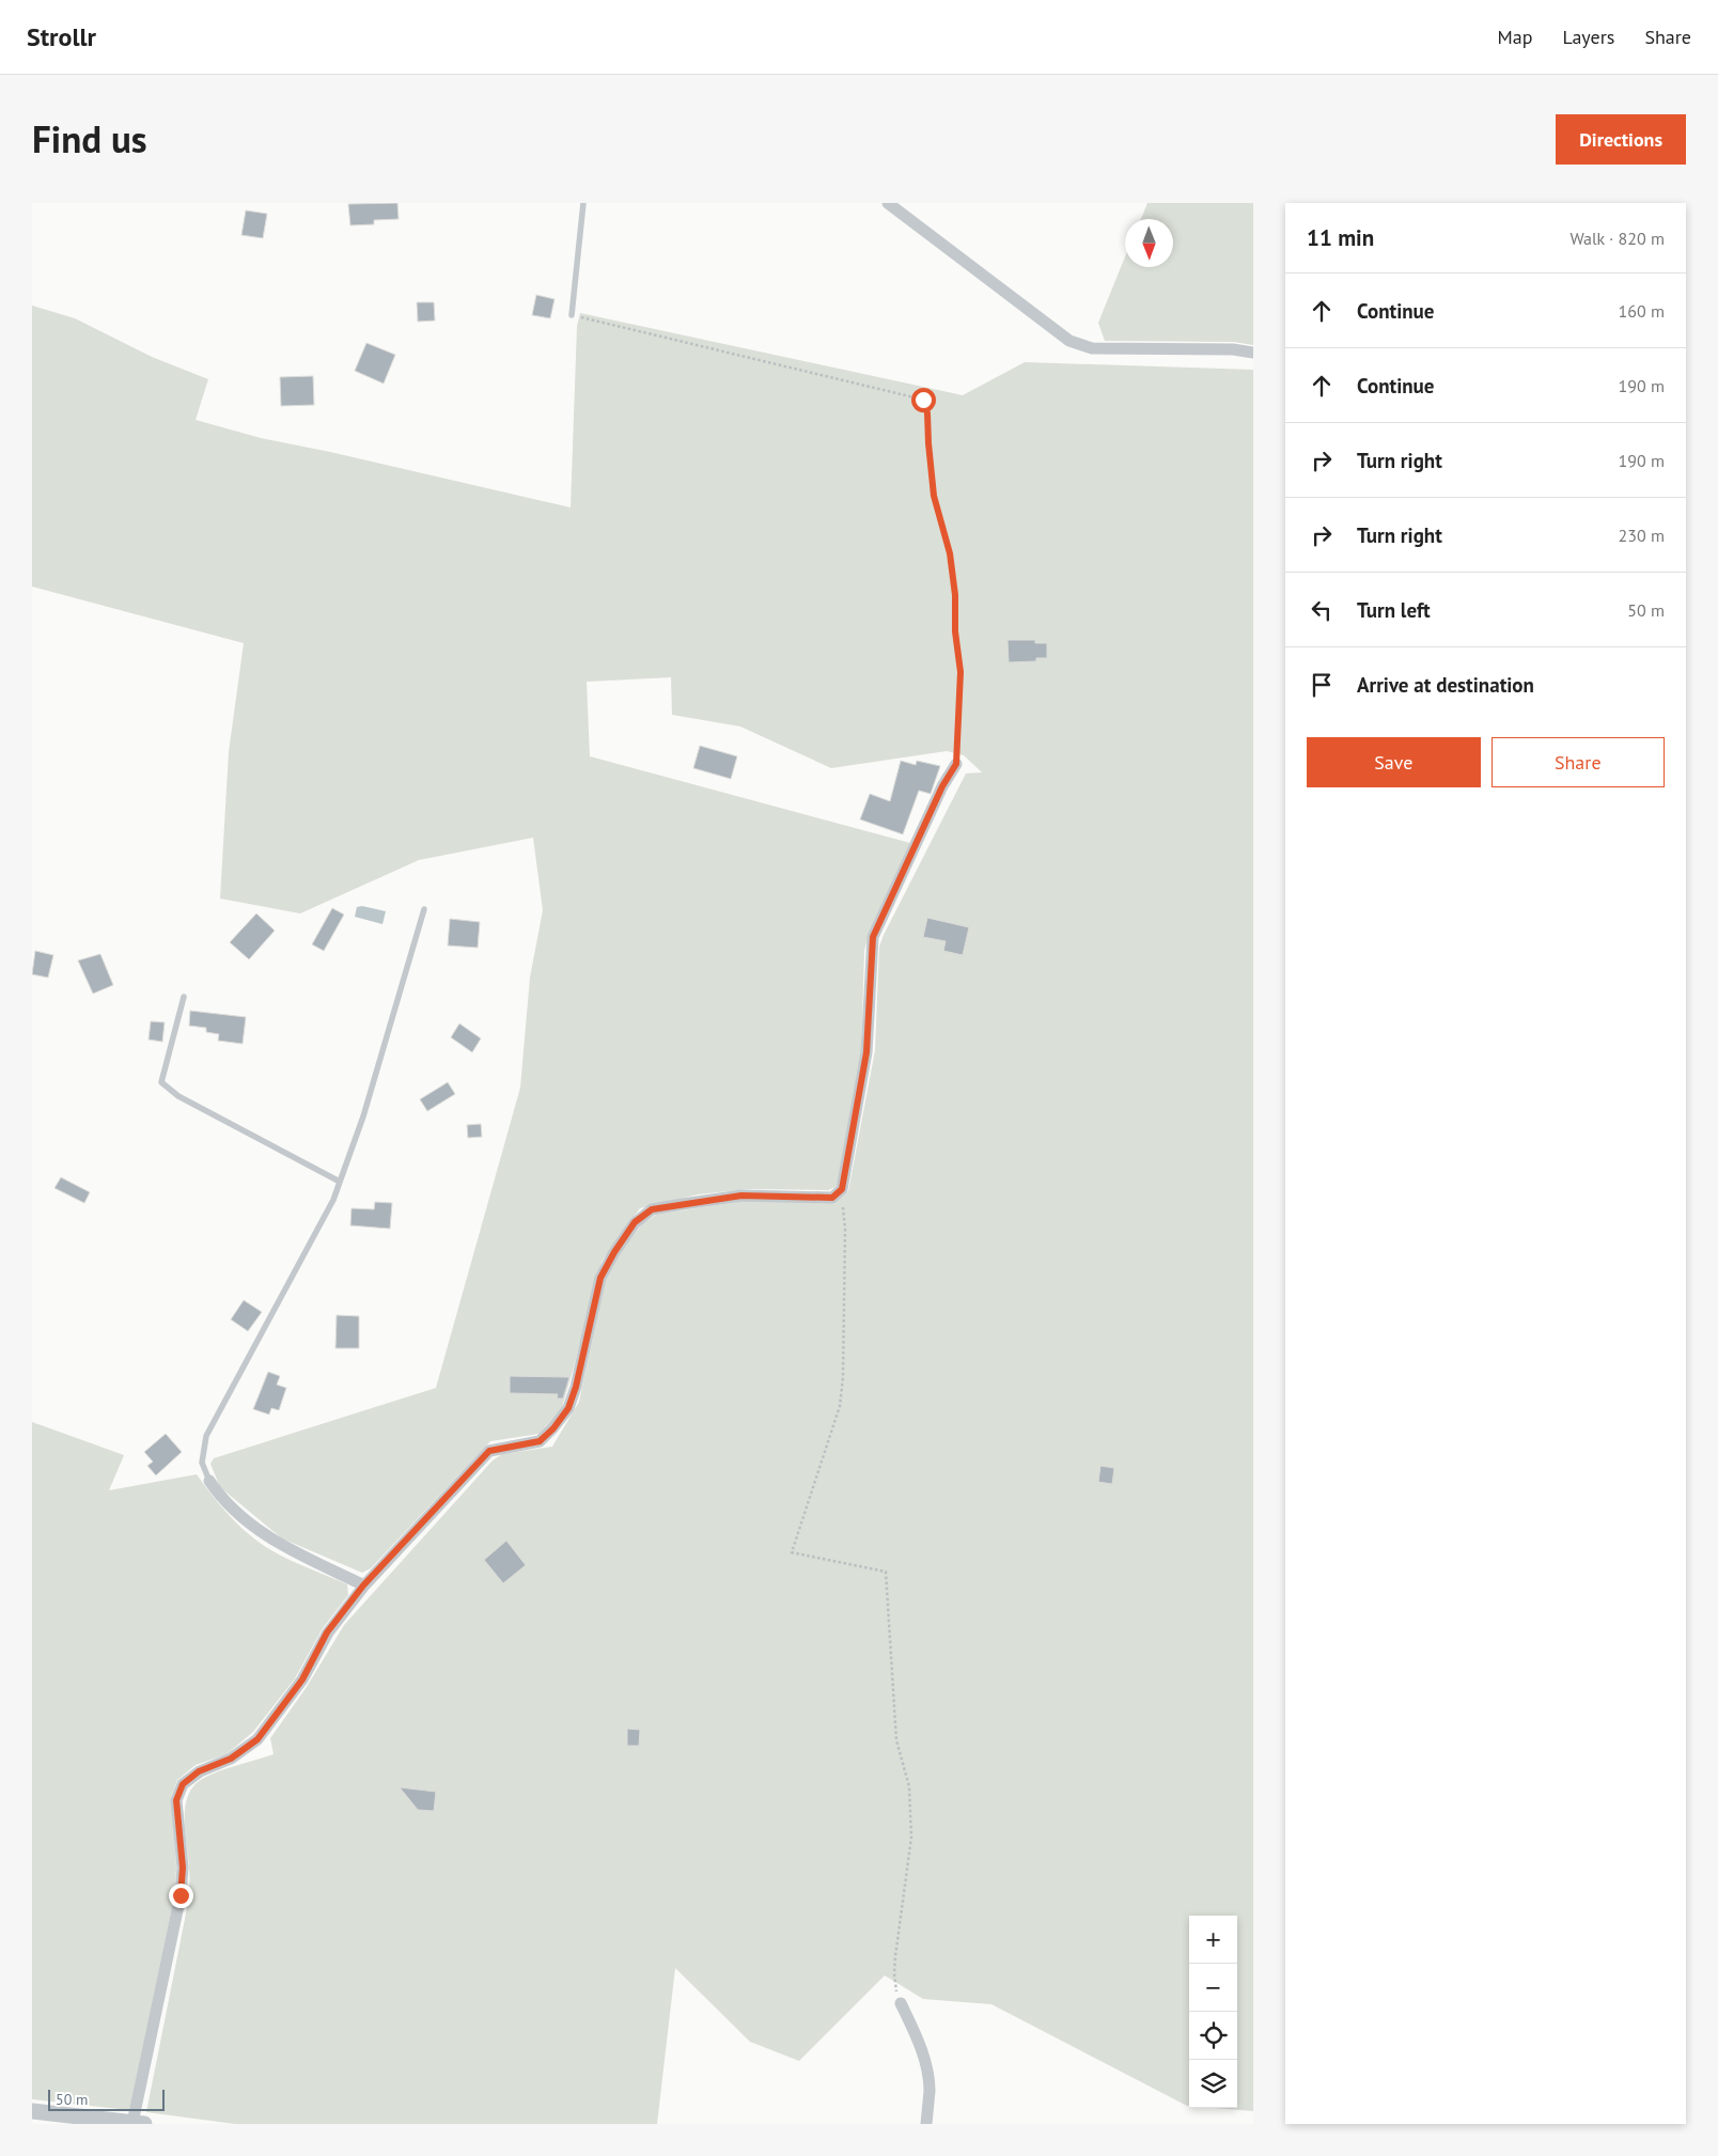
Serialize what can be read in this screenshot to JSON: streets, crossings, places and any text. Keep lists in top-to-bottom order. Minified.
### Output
{"scale_bar":"50 m","north":"bottom","page":{"header":"Strollr","nav":["Map","Layers","Share"],"title":"Find us","buttons":["Directions",["Save","Share"]],"heading":["11 min","Walk · 820 m"],"list":[["Continue","160 m"],["Continue","190 m"],["Turn right","190 m"],["Turn right","230 m"],["Turn left","50 m"],"Arrive at destination"],"map_buttons":["+","−"],"scale":"50 m"}}
